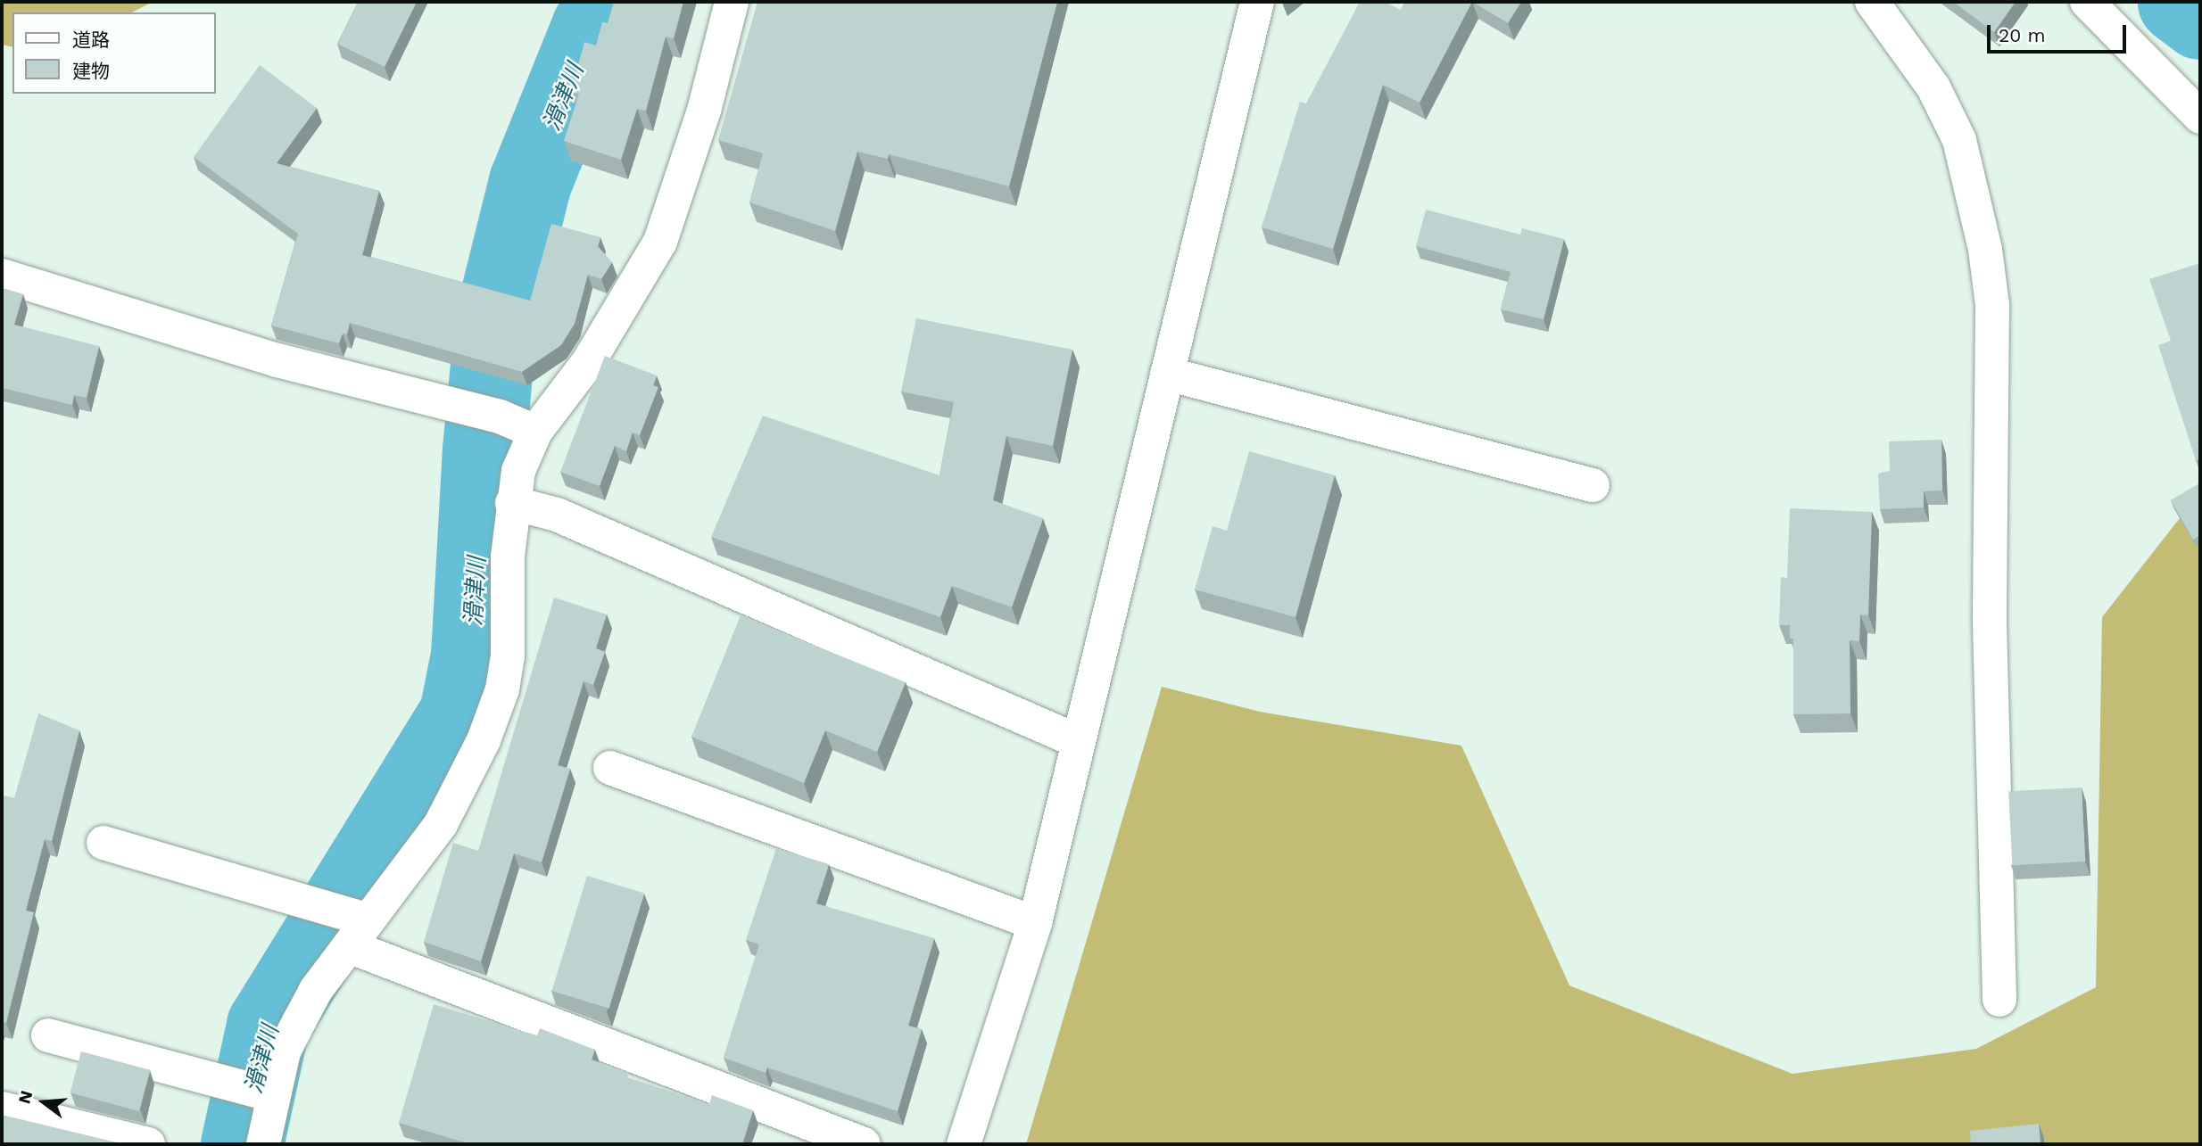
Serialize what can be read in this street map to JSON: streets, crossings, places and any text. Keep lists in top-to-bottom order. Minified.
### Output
{"water":["滑津川"],"legend":["道路","建物"],"scale_bar":"20 m","north":"left"}
